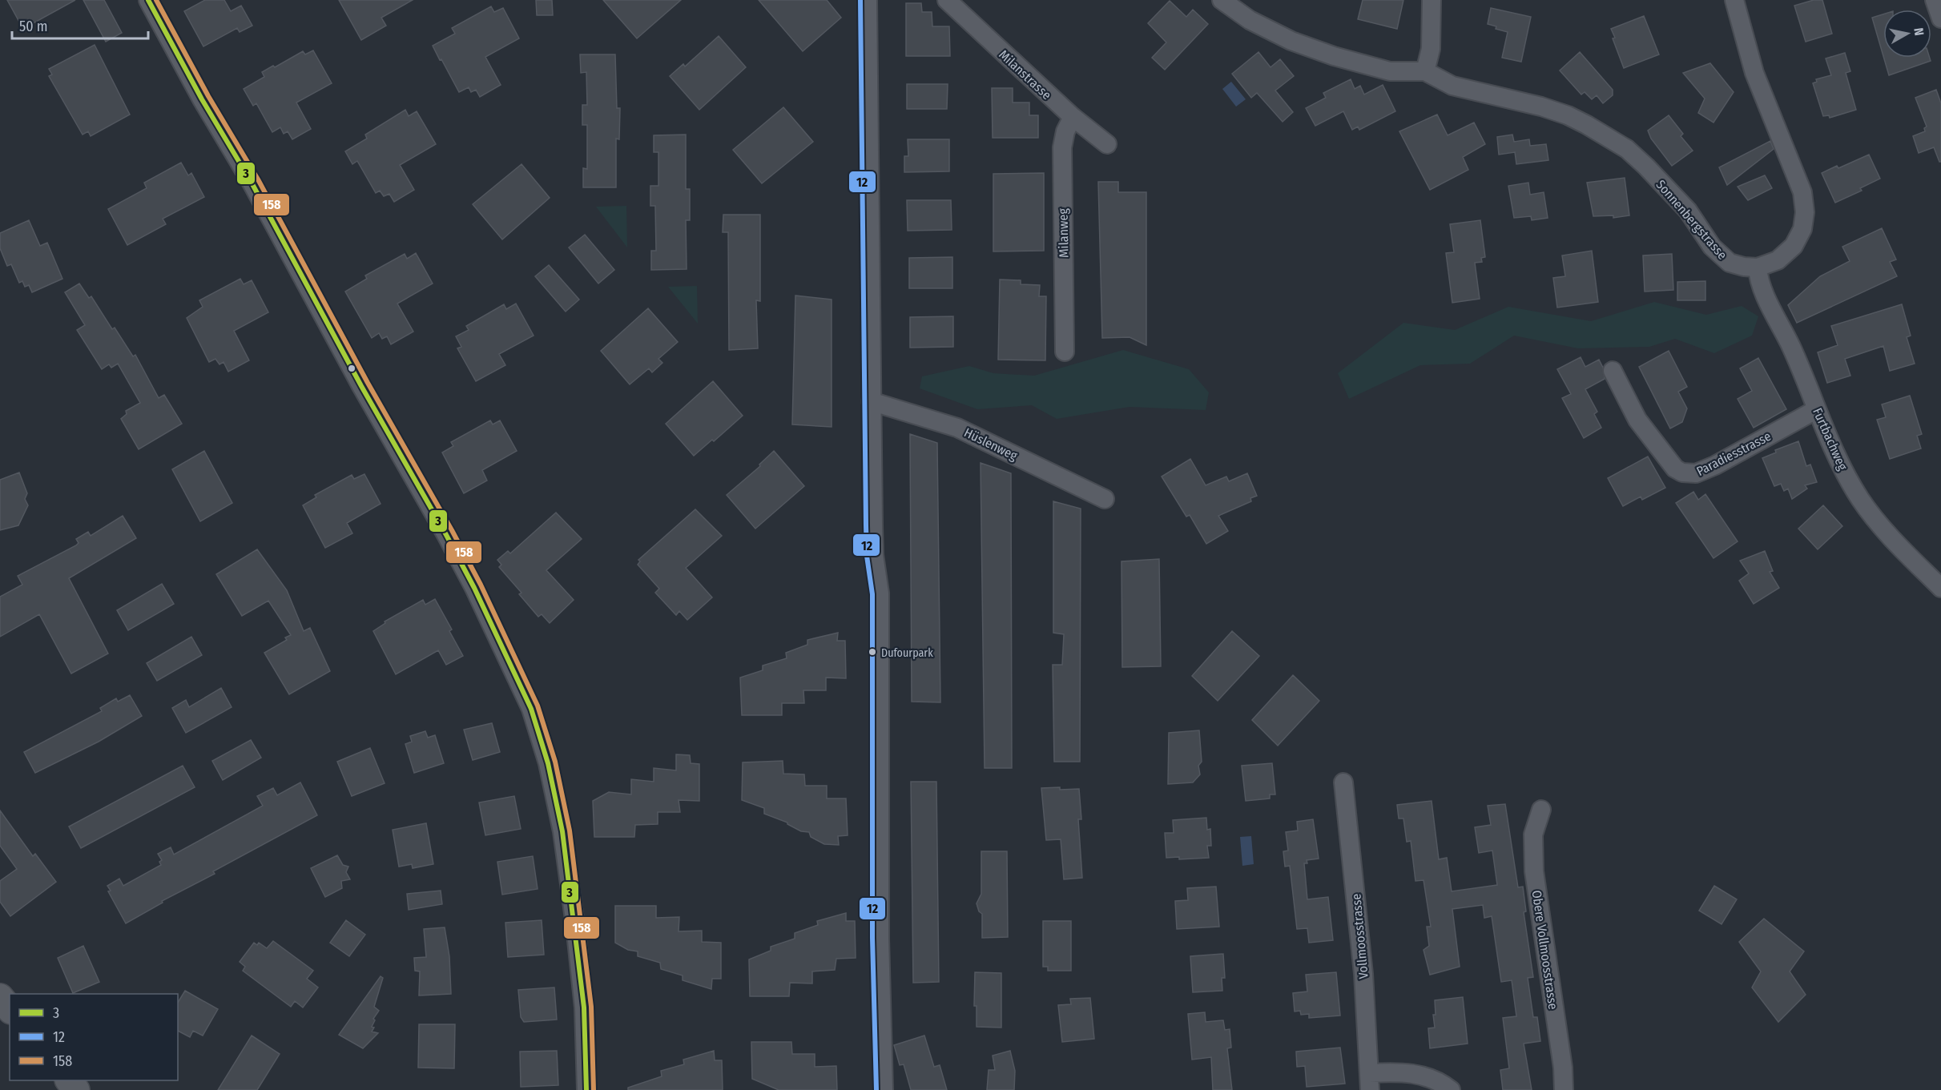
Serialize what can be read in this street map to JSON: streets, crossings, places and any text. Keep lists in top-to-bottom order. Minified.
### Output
{"streets":{"street":["Milanstrasse","Sonnenbergstrasse","Milanweg","Furtbachweg","Hüslenweg","Paradiesstrasse","Vollmoosstrasse","Obere Vollmoosstrasse"]},"crossings":[["Milanstrasse","Milanweg"],["Sonnenbergstrasse","Furtbachweg"],["Furtbachweg","Paradiesstrasse"]],"places":["Dufourpark"],"lines":["transit line 3","transit line 12","transit line 158"],"legend":["3","12","158"],"scale_bar":"50 m","north":"right"}
